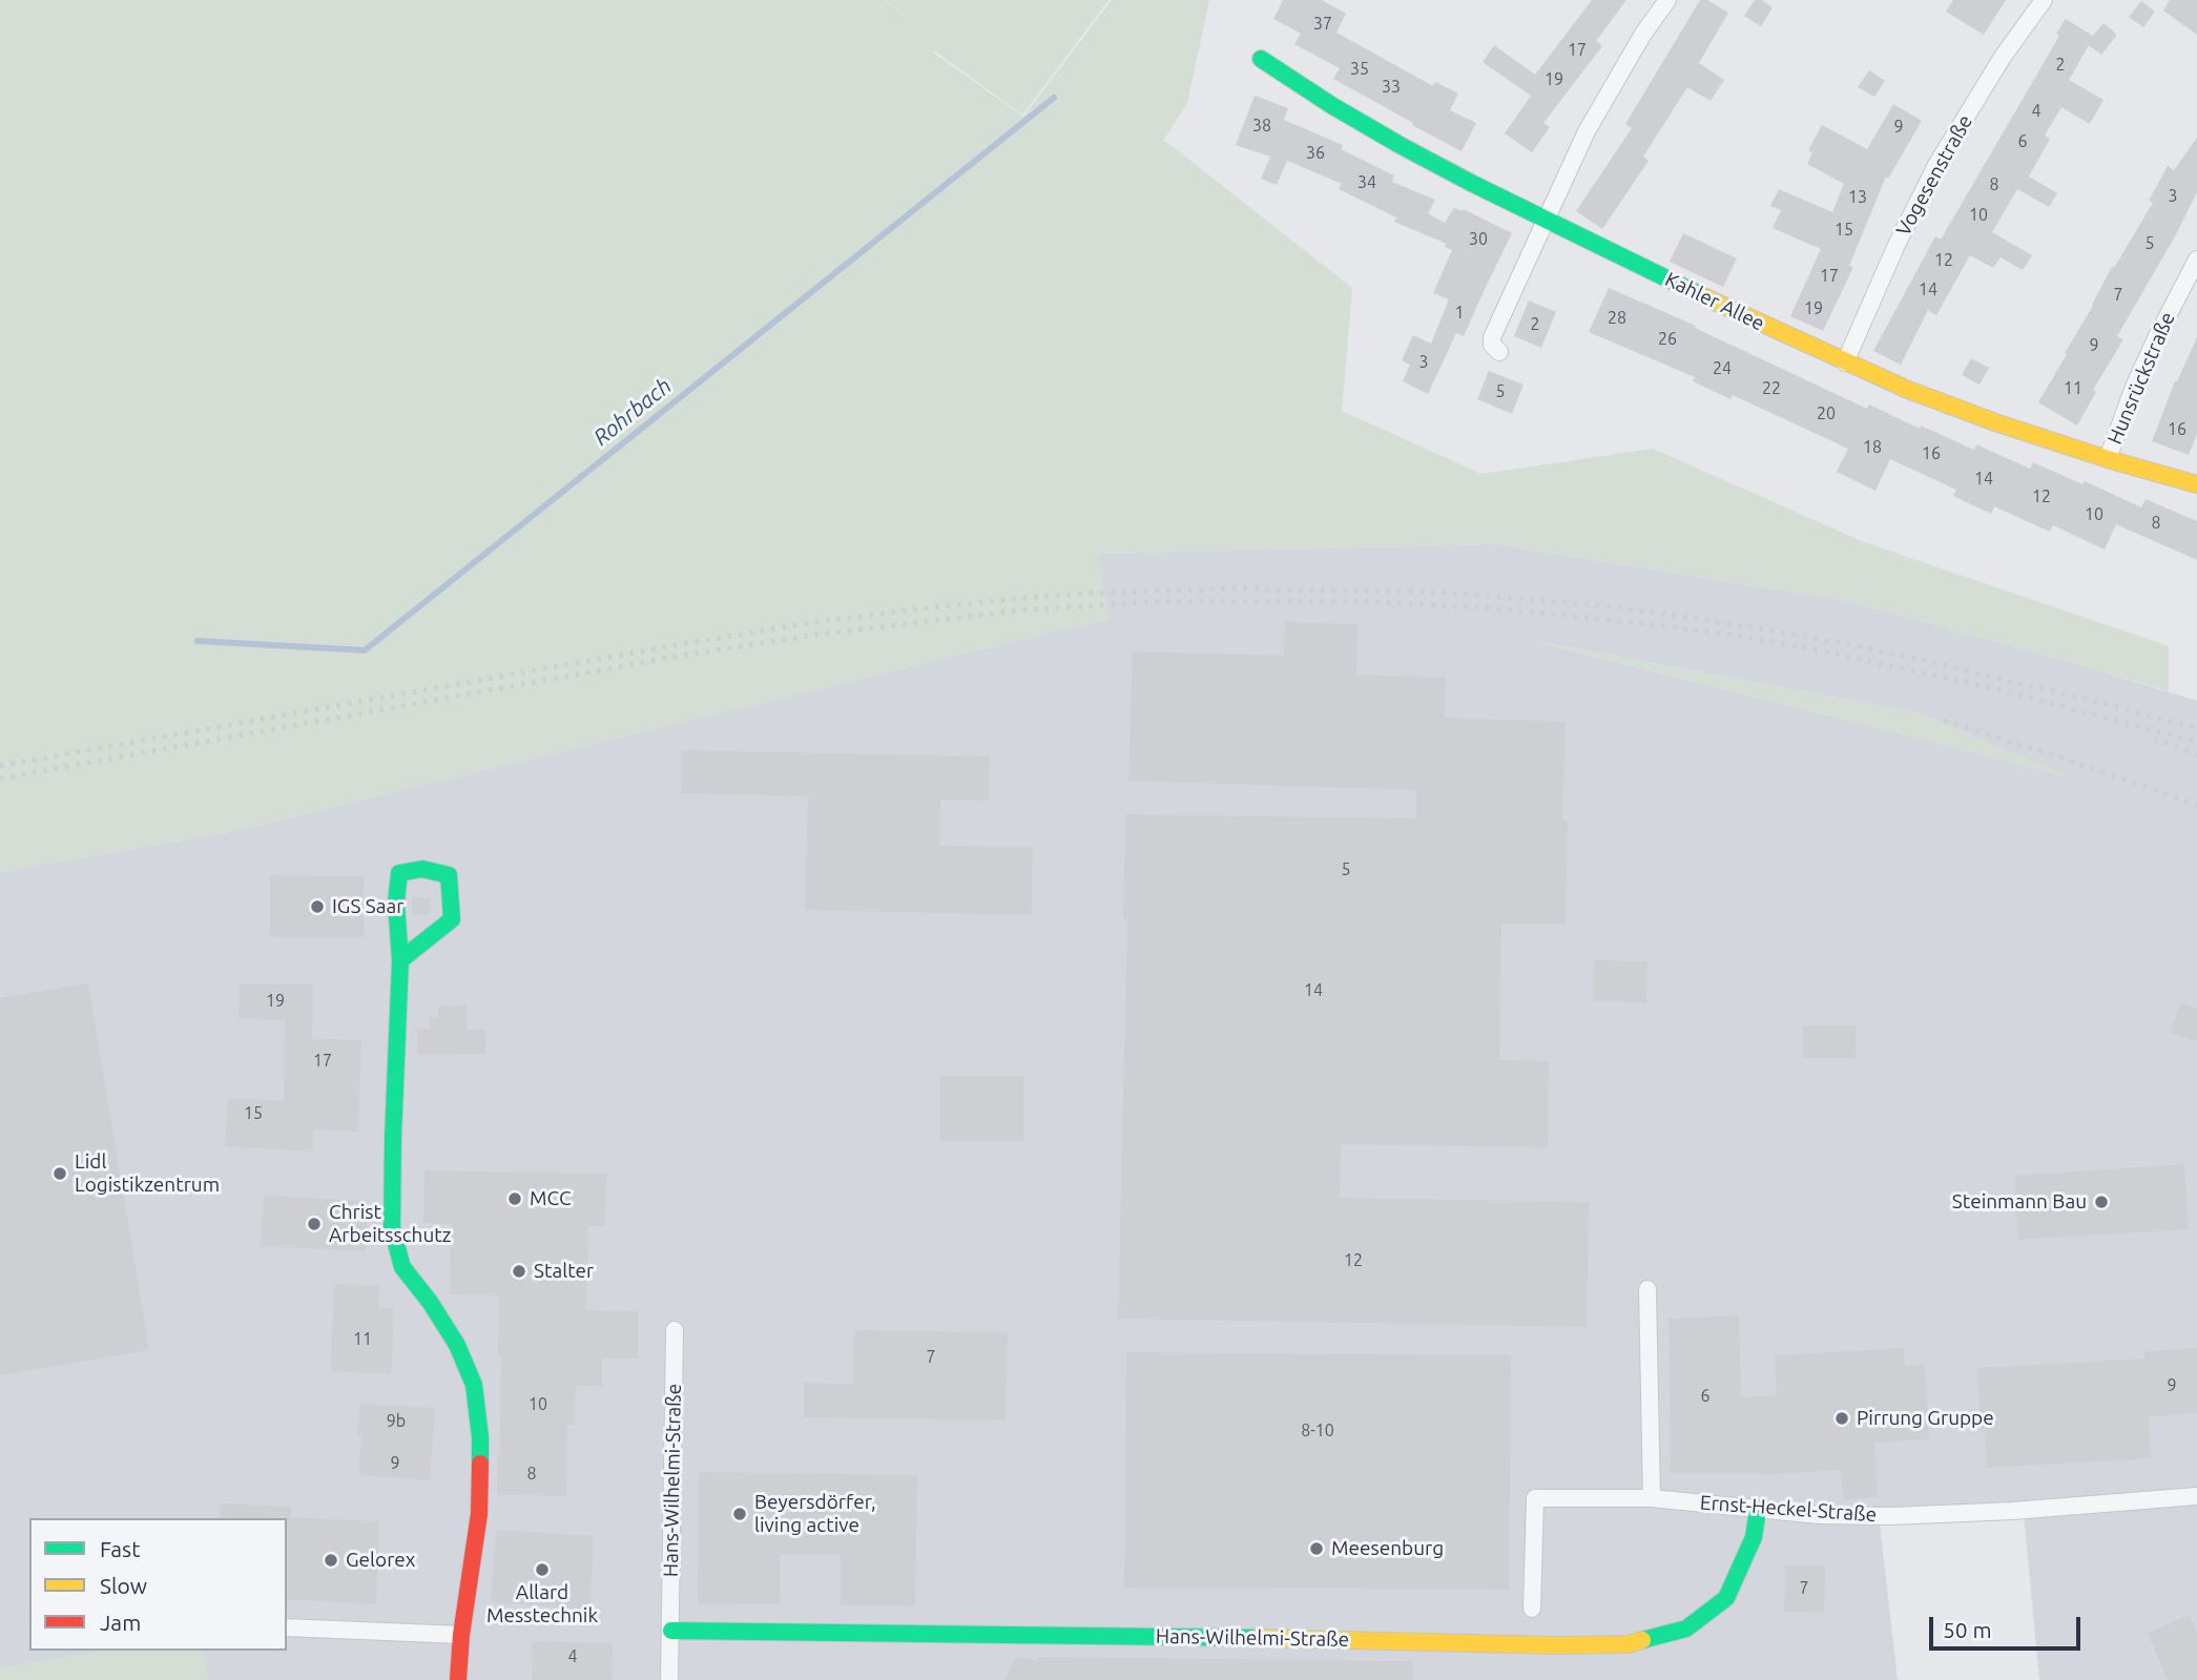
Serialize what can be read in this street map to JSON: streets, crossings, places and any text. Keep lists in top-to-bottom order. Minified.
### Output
{"streets":{"street":["Vogesenstraße","Kahler Allee","Hunsrückstraße","Hans-Wilhelmi-Straße","Ernst-Heckel-Straße"]},"crossings":[["Vogesenstraße","Kahler Allee"],["Kahler Allee","Hunsrückstraße"],["Hans-Wilhelmi-Straße","Ernst-Heckel-Straße"]],"water":["Rohrbach"],"places":["IGS Saar","Lidl Logistikzentrum","MCC","Steinmann Bau","Christ Arbeitsschutz","Stalter","Pirrung Gruppe","Beyersdörfer, living active","Meesenburg","Gelorex","Allard Messtechnik"],"house_numbers":["37","17","2","35","19","33","4","38","9","6","36","34","8","3","13","10","15","30","5","12","17","14","7","19","1","28","2","26","9","3","24","22","11","5","20","16","18","16","14","12","10","8","5","14","19","17","15","12","11","7","9","6","10","9b","8-10","9","8","7","4"],"legend":["Fast","Slow","Jam"],"scale_bar":"50 m"}
